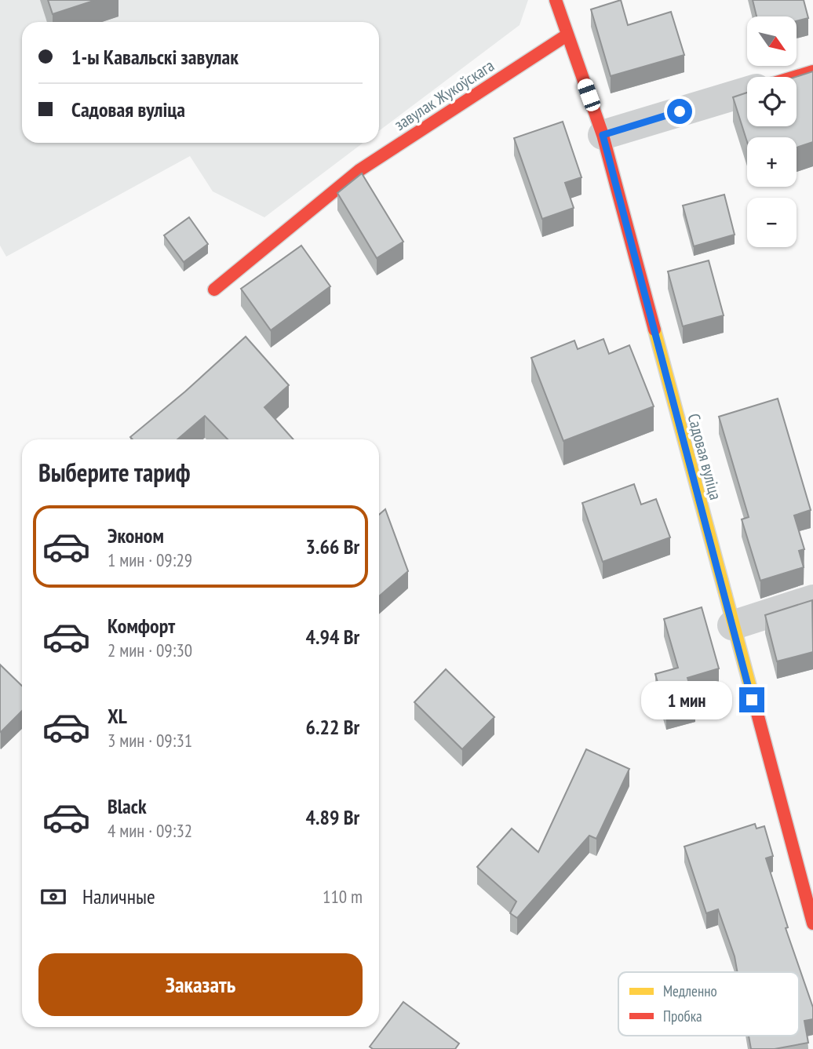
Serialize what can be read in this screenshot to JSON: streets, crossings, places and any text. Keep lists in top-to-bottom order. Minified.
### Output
{"streets":{"street":["завулак Жукоўскага","Садовая вуліца"]},"crossings":[["завулак Жукоўскага","Садовая вуліца"]],"legend":["Медленно","Пробка"],"north":"bottom right","page":{"map_buttons":["+","−"],"banner":["1-ы Кавальскі завулак","Садовая вуліца"],"heading":"Выберите тариф","list":[{"name":"Эконом","note":"1 мин · 09:29","value":"3.66 Br"},{"name":"Комфорт","note":"2 мин · 09:30","value":"4.94 Br"},{"name":"XL","note":"3 мин · 09:31","value":"6.22 Br"},{"name":"Black","note":"4 мин · 09:32","value":"4.89 Br"}],"bubble":"1 мин","pay":["Наличные","110 m"],"buttons":"Заказать"}}
